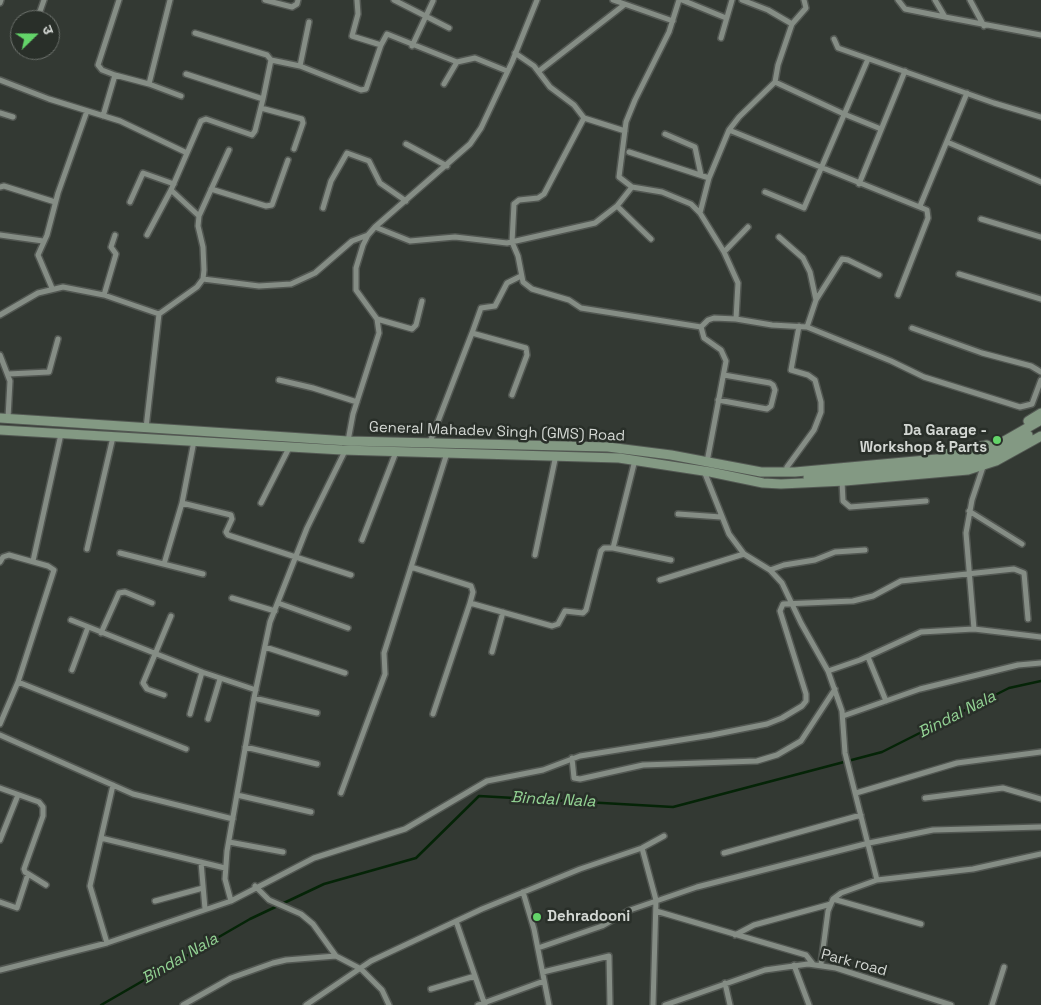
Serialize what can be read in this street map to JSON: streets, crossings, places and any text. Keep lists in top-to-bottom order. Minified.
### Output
{"streets":{"street":["General Mahadev Singh (GMS) Road","Park road"]},"water":["Bindal Nala"],"places":["Da Garage - Workshop & Parts","Dehradooni"],"north":"right"}
